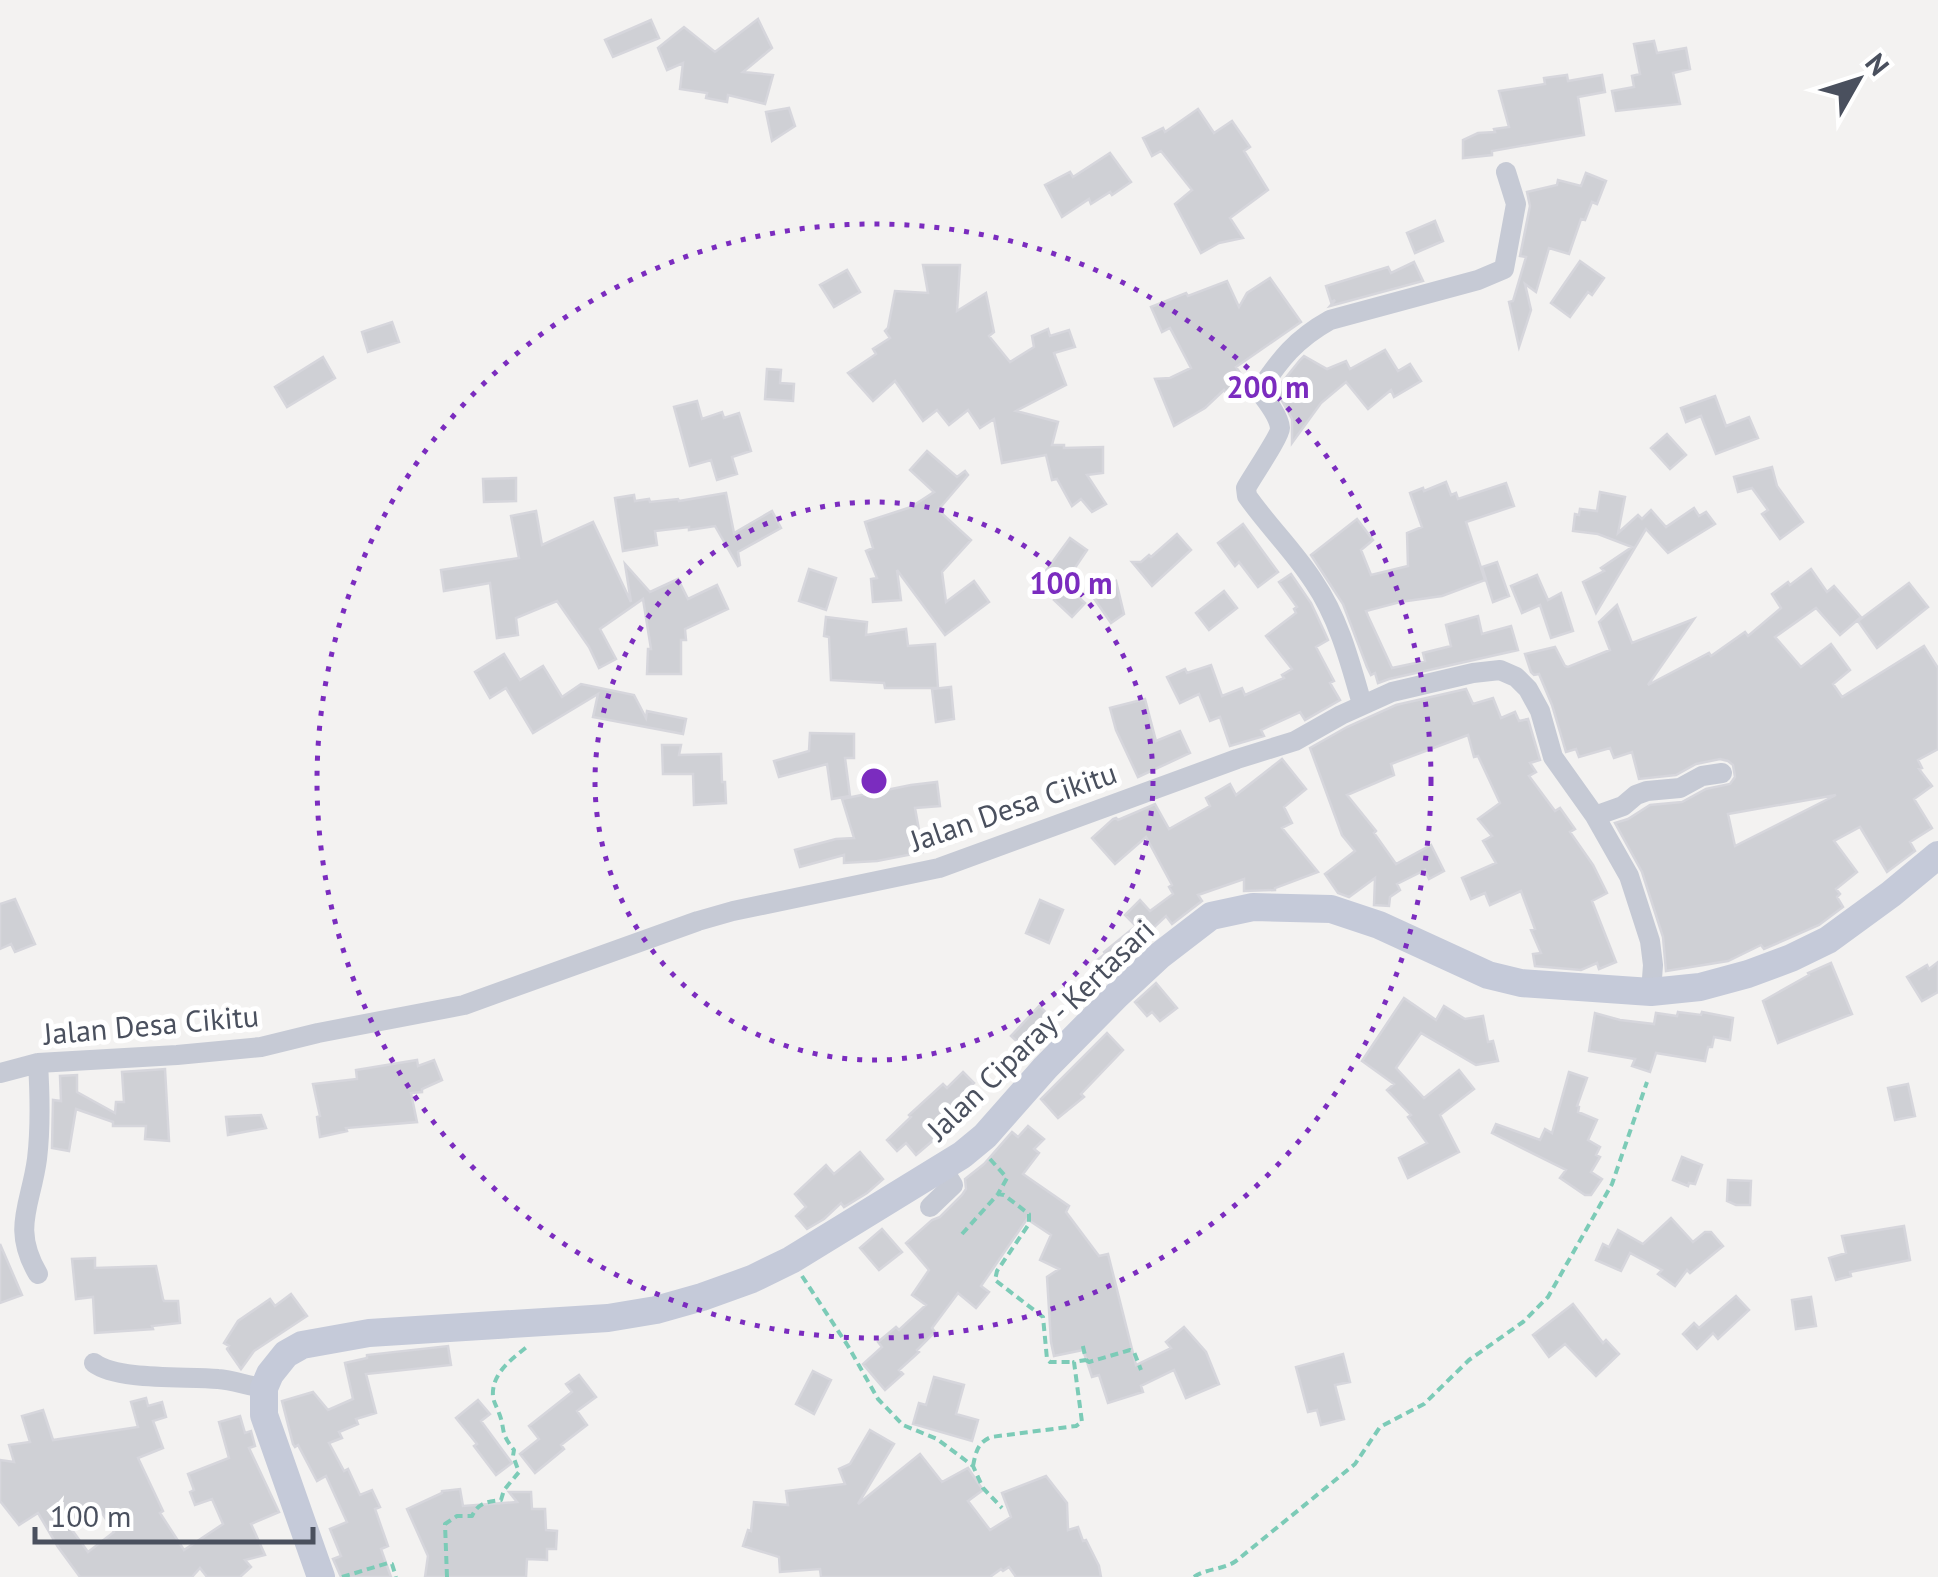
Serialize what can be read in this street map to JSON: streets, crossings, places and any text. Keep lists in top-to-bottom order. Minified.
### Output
{"streets":{"main road":["Jalan Ciparay - Kertasari"],"street":["Jalan Desa Cikitu"]},"crossings":[["Jalan Desa Cikitu","Jalan Ciparay - Kertasari"]],"scale_bar":"100 m","north":"top right","rings":["200 m","100 m"]}
